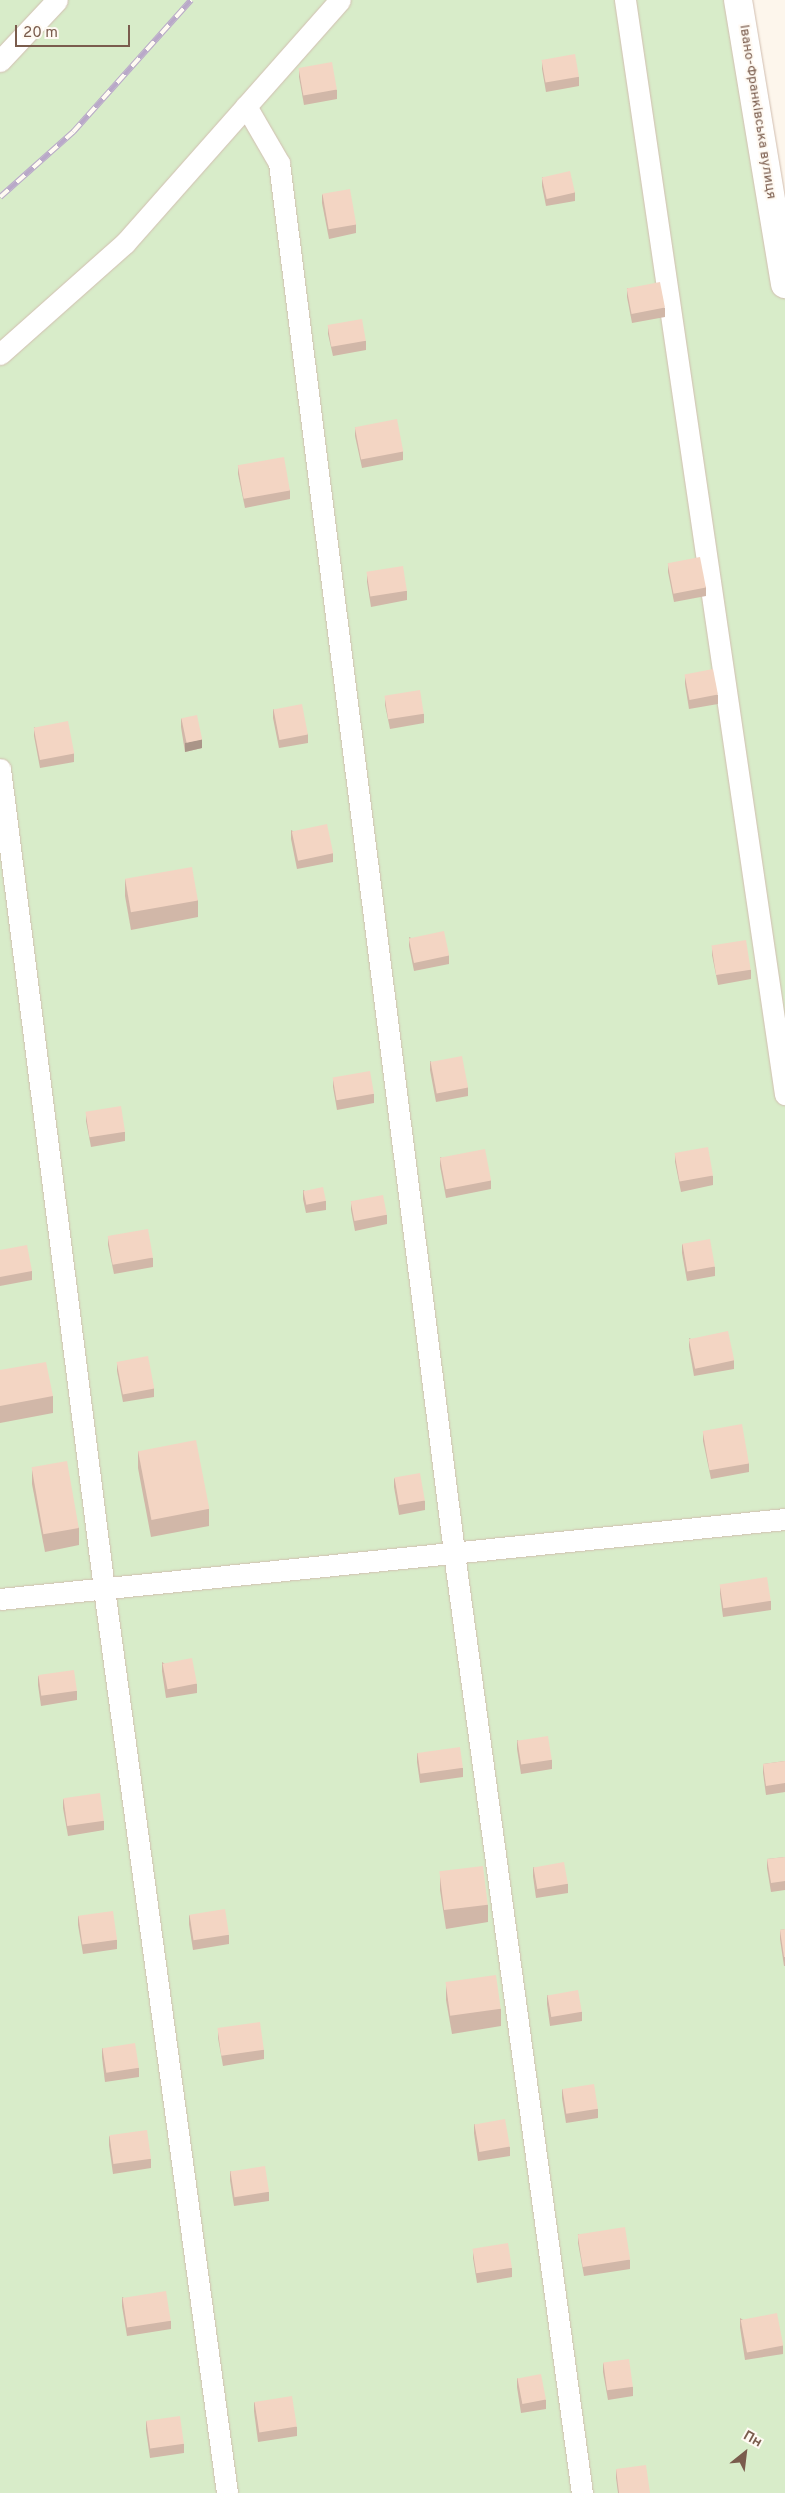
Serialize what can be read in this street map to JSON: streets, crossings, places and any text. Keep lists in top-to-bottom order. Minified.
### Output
{"streets":{"street":["Івано-Франківська вулиця"]},"scale_bar":"20 m","north":"top right"}
